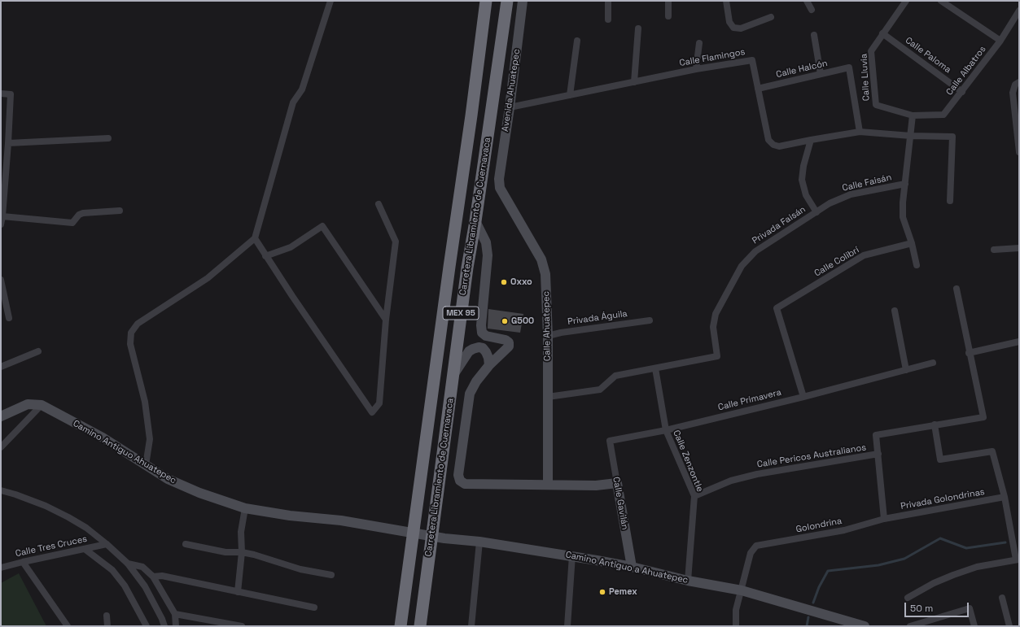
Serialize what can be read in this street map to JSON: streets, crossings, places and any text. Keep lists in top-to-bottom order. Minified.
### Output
{"streets":{"highway":["Carretera Libramiento de Cuernavaca","MEX 95"],"street":["Calle Paloma","Calle Flamingos","Calle Halcón","Calle Albatros","Calle Lluvia","Avenida Ahuatepec","Calle Faisán","Privada Faisán","Calle Colibrí","Privada Águila","Calle Ahuatepec","Calle Primavera","Camino Antiguo Ahuatepec","Calle Pericos Australianos","Calle Zenzontle","Privada Golondrinas","Calle Gavilán","Golondrina","Calle Tres Cruces","Camino Antiguo a Ahuatepec"]},"crossings":[["Calle Paloma","Calle Albatros"],["Calle Paloma","Calle Lluvia"],["Calle Flamingos","Calle Halcón"],["Calle Flamingos","Avenida Ahuatepec"],["Calle Albatros","Calle Lluvia"],["Avenida Ahuatepec","Calle Ahuatepec"],["Calle Faisán","Privada Faisán"],["Privada Faisán","Calle Zenzontle"],["Calle Colibrí","Calle Primavera"],["Privada Águila","Calle Ahuatepec"],["Calle Primavera","Calle Zenzontle"],["Calle Primavera","Calle Gavilán"],["Camino Antiguo Ahuatepec","Camino Antiguo a Ahuatepec"],["Calle Pericos Australianos","Calle Zenzontle"],["Calle Zenzontle","Camino Antiguo a Ahuatepec"],["Privada Golondrinas","Golondrina"],["Calle Gavilán","Camino Antiguo a Ahuatepec"],["Golondrina","Camino Antiguo a Ahuatepec"]],"places":["Oxxo","G500","Pemex"],"scale_bar":"50 m"}
